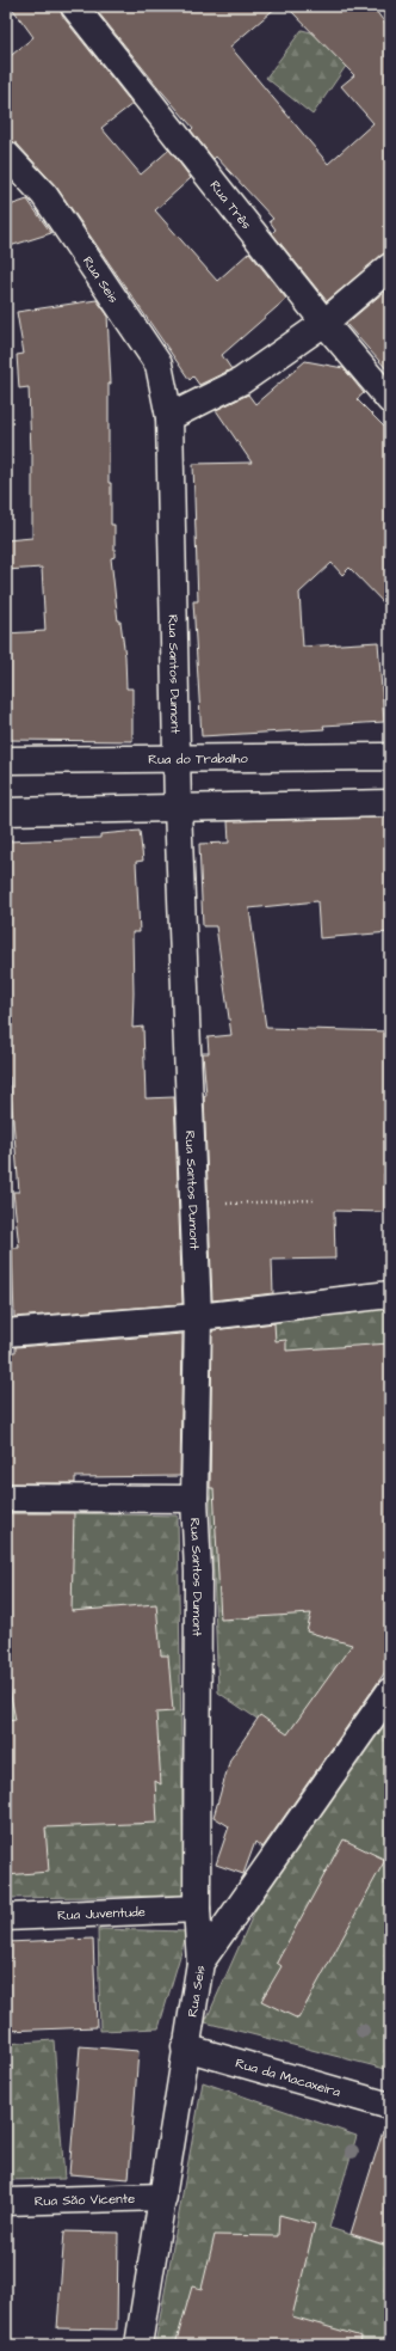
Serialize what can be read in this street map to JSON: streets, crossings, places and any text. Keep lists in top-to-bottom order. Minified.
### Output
{"streets":{"street":["Rua Três","Rua Seis","Rua Santos Dumont","Rua do Trabalho","Rua Juventude","Rua da Macaxeira","Rua São Vicente"]},"crossings":[["Rua Seis","Rua Santos Dumont"],["Rua Seis","Rua da Macaxeira"],["Rua Seis","Rua São Vicente"],["Rua Santos Dumont","Rua do Trabalho"],["Rua Santos Dumont","Rua Juventude"]]}
